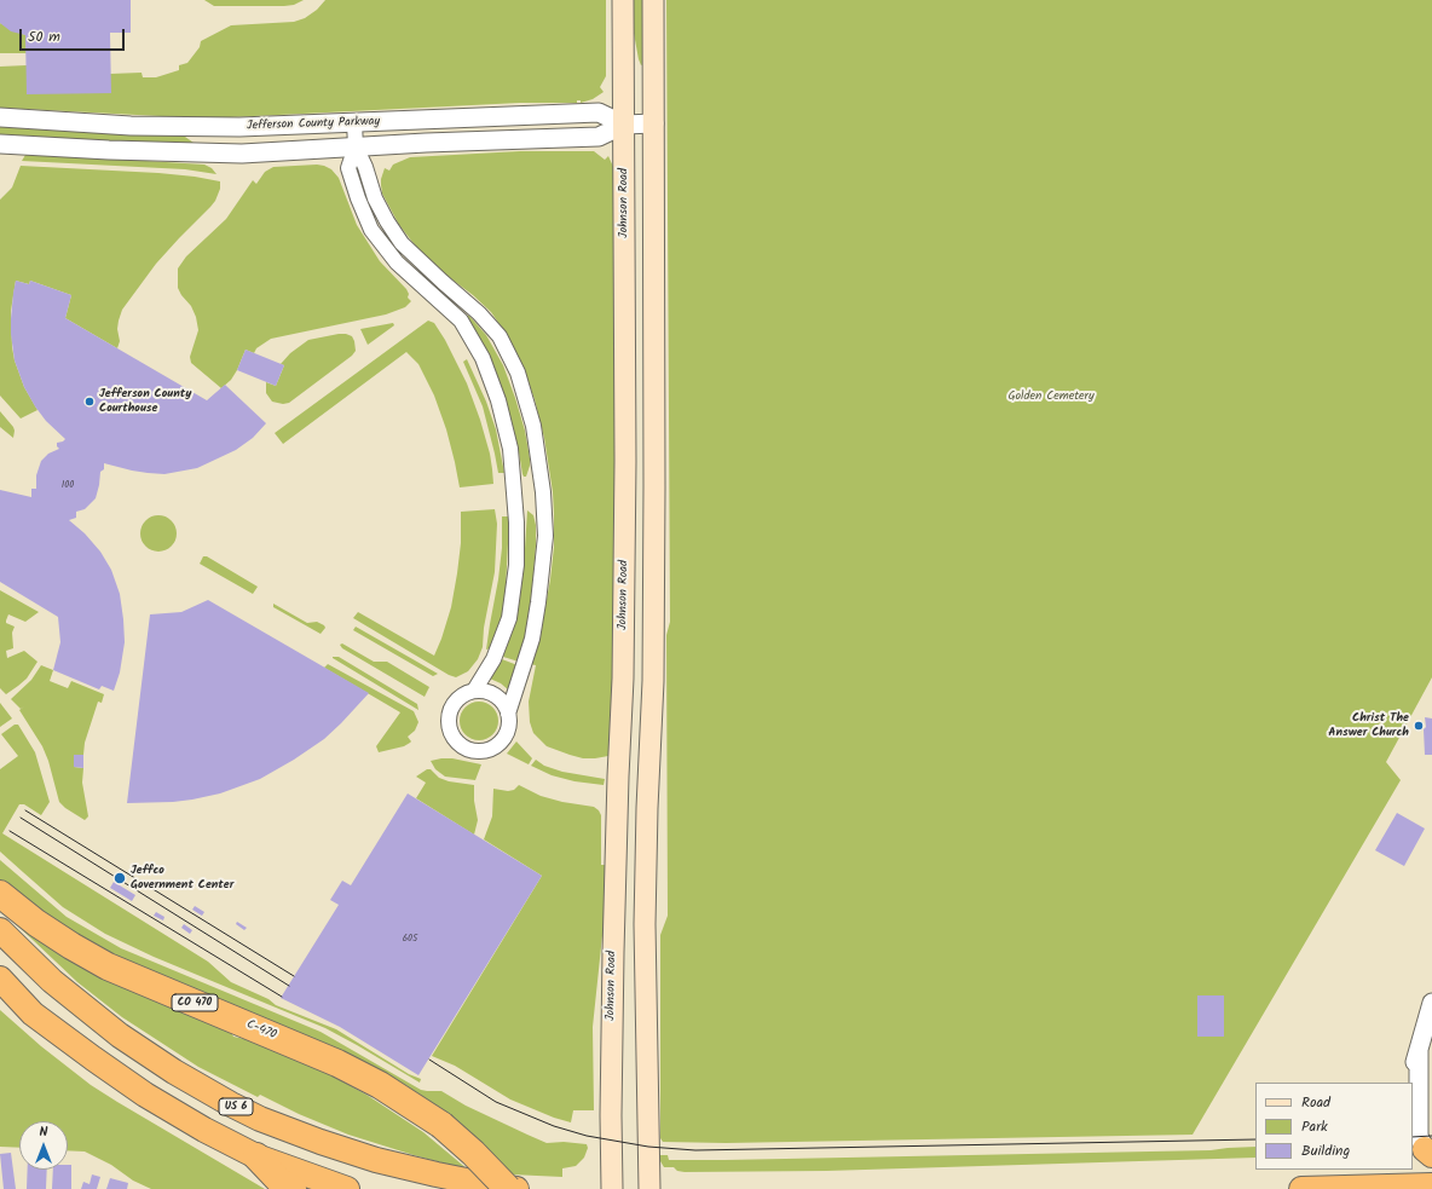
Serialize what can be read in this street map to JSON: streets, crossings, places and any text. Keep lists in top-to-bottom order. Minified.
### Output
{"streets":{"highway":["CO 470","C-470","US 6"],"main road":["Johnson Road"],"street":["Jefferson County Parkway"]},"crossings":[["Jefferson County Parkway","Johnson Road"]],"parks":["Golden Cemetery"],"places":["Jefferson County Courthouse","Christ The Answer Church","Jeffco Government Center"],"house_numbers":["100","605"],"legend":["Road","Park","Building"],"scale_bar":"50 m","north":"top"}
